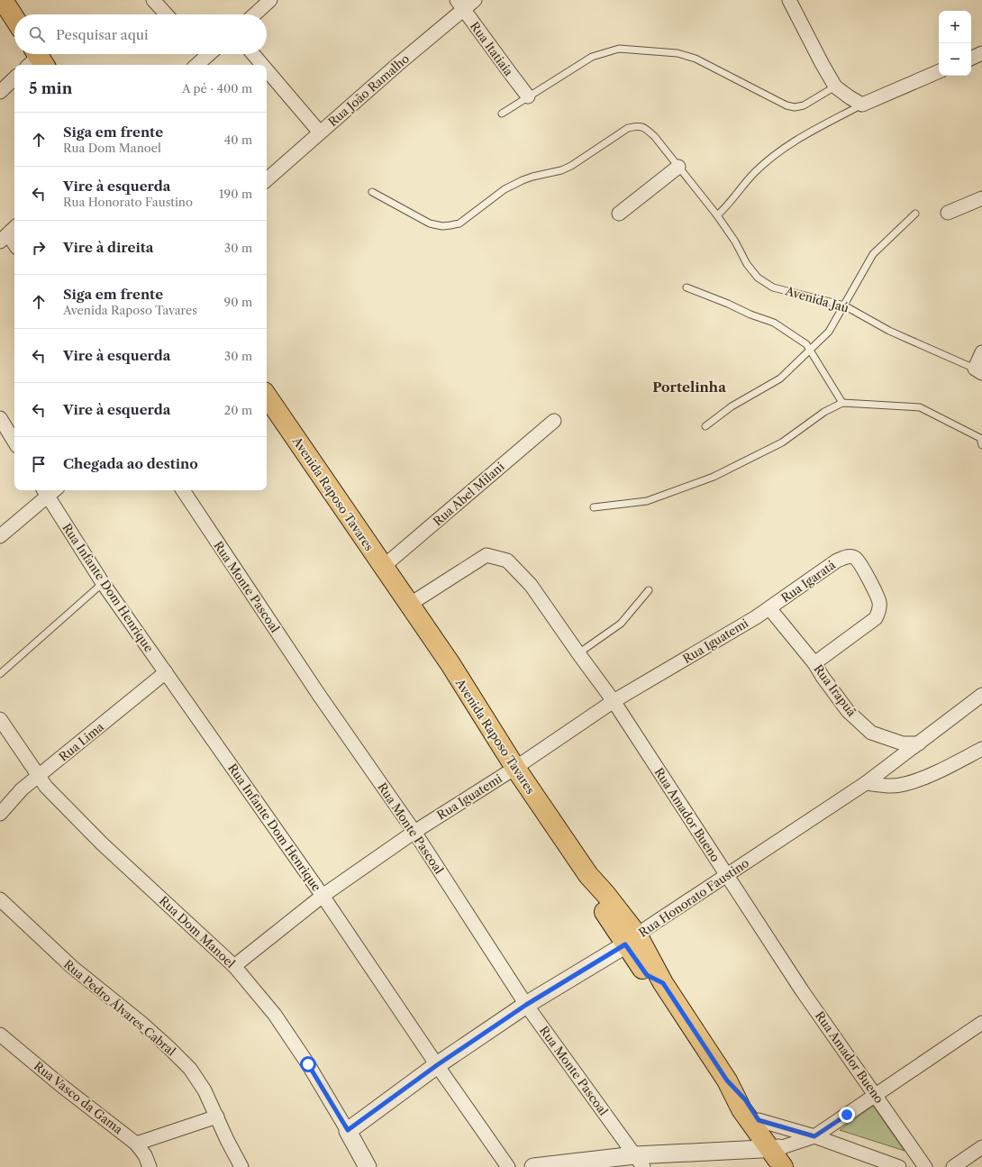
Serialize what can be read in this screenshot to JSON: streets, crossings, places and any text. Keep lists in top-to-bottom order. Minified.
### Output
{"streets":{"main road":["Avenida Raposo Tavares"],"street":["Rua Itatiaia","Rua João Ramalho","Rua Abel Milani","Rua Igaratá","Rua Monte Pascoal","Rua Infante Dom Henrique","Rua Iguatemi","Rua Irapuã","Rua Lima","Rua Amador Bueno","Rua Honorato Faustino","Rua Dom Manoel","Rua Pedro Álvares Cabral","Rua Vasco da Gama"],"lane":["Avenida Jaú"]},"crossings":[["Rua Itatiaia","Rua João Ramalho"],["Avenida Raposo Tavares","Rua Abel Milani"],["Avenida Raposo Tavares","Rua Iguatemi"],["Avenida Raposo Tavares","Rua Amador Bueno"],["Avenida Raposo Tavares","Rua Honorato Faustino"],["Rua Igaratá","Rua Iguatemi"],["Rua Igaratá","Rua Irapuã"],["Rua Monte Pascoal","Rua Iguatemi"],["Rua Monte Pascoal","Rua Honorato Faustino"],["Rua Infante Dom Henrique","Rua Iguatemi"],["Rua Infante Dom Henrique","Rua Lima"],["Rua Infante Dom Henrique","Rua Honorato Faustino"],["Rua Iguatemi","Rua Irapuã"],["Rua Iguatemi","Rua Amador Bueno"],["Rua Iguatemi","Rua Dom Manoel"],["Rua Irapuã","Rua Honorato Faustino"],["Rua Lima","Rua Dom Manoel"],["Rua Amador Bueno","Rua Honorato Faustino"],["Rua Honorato Faustino","Rua Dom Manoel"]],"districts":["Portelinha"],"page":{"map_buttons":["+","−"],"search":"Pesquisar aqui","heading":["5 min","A pé · 400 m"],"list":[["Siga em frente","Rua Dom Manoel","40 m"],["Vire à esquerda","Rua Honorato Faustino","190 m"],["Vire à direita","30 m"],["Siga em frente","Avenida Raposo Tavares","90 m"],["Vire à esquerda","30 m"],["Vire à esquerda","20 m"],"Chegada ao destino"]}}
